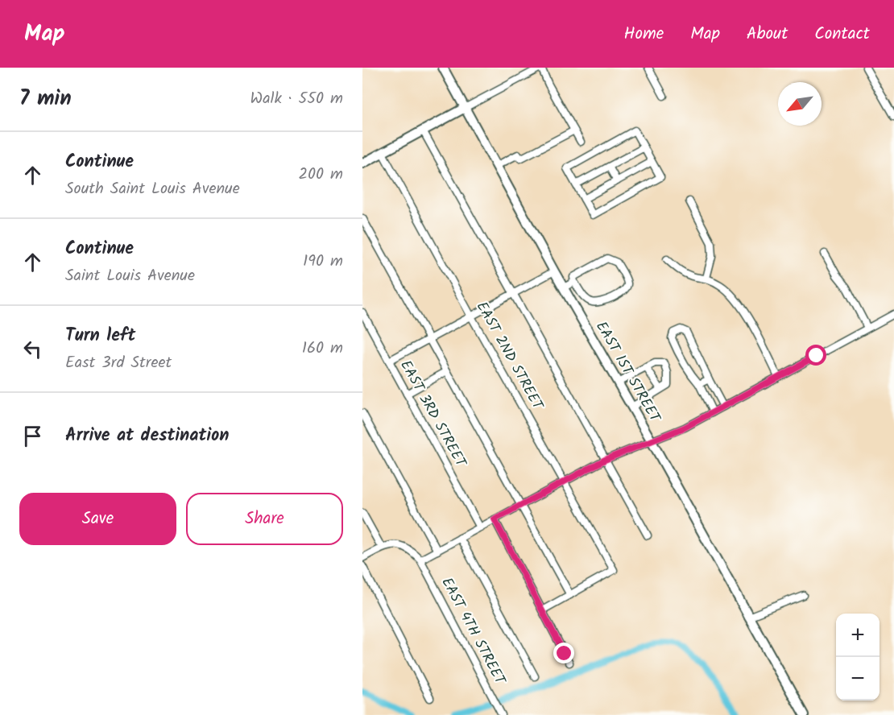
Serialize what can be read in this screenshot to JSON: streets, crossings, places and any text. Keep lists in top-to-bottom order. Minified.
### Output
{"streets":{"main road":["EAST 1ST STREET"],"street":["EAST 2ND STREET","EAST 3RD STREET","EAST 4TH STREET"]},"north":"bottom left","page":{"header":"Map","nav":["Home","Map","About","Contact"],"heading":["7 min","Walk · 550 m"],"list":[["Continue","South Saint Louis Avenue","200 m"],["Continue","Saint Louis Avenue","190 m"],["Turn left","East 3rd Street","160 m"],"Arrive at destination"],"buttons":["Save","Share"],"map_buttons":["+","−"]}}
